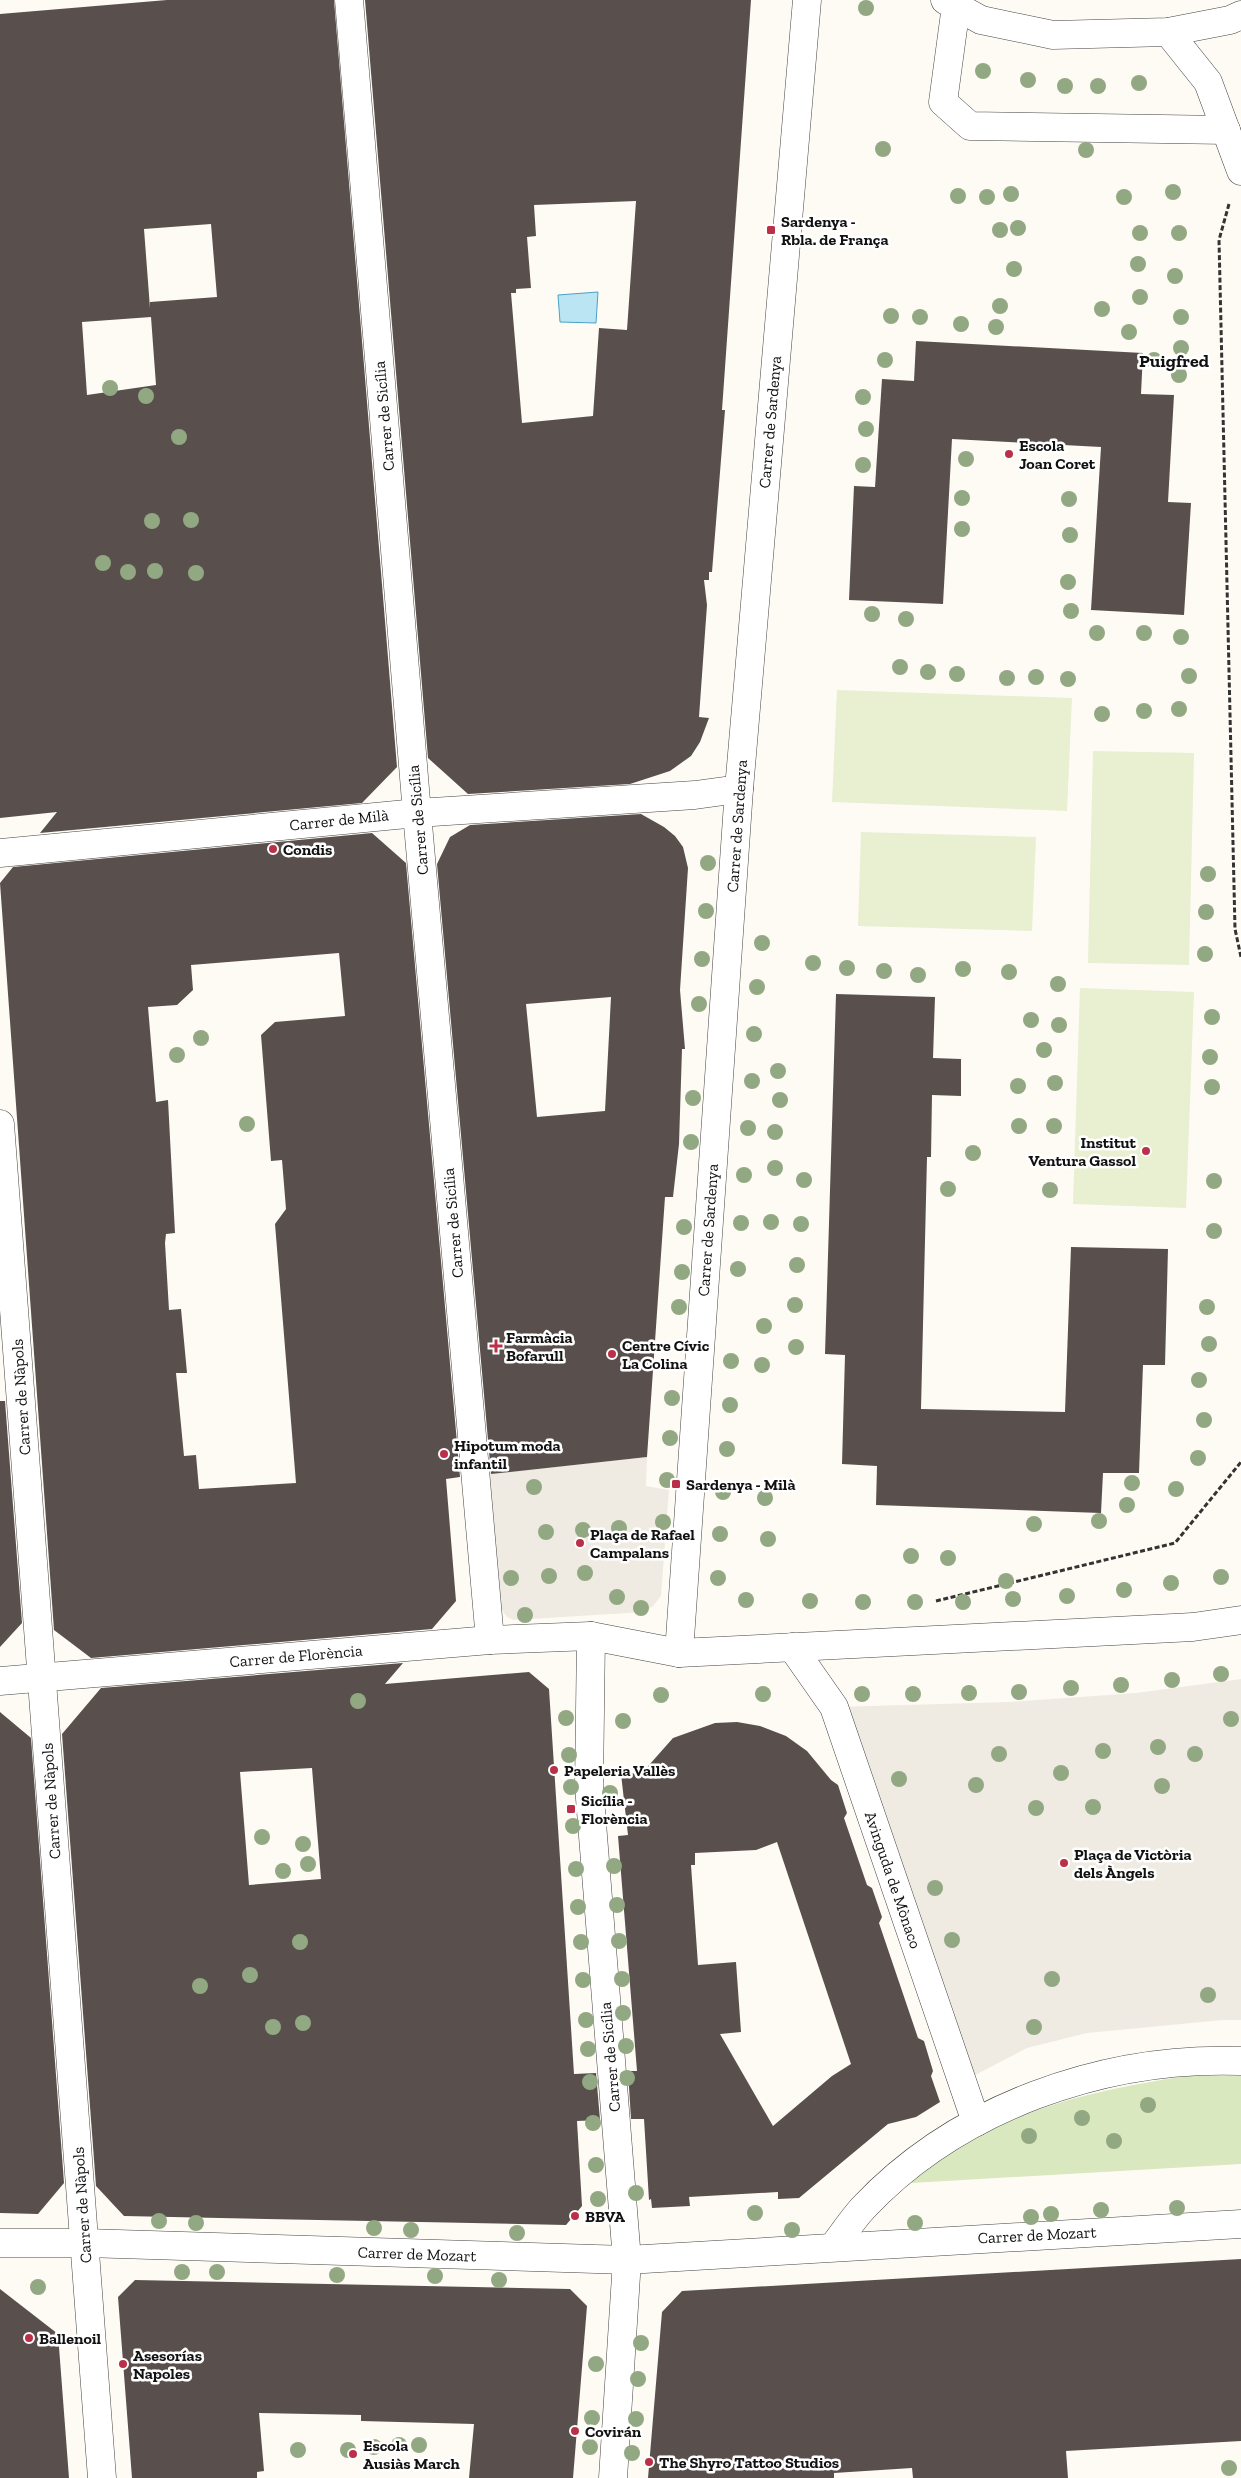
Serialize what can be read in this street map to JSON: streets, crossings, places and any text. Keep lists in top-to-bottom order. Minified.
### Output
{"streets":{"street":["Carrer de Sicília","Carrer de Sardenya","Carrer de Milà","Carrer de Nàpols","Carrer de Florència","Avinguda de Mònaco","Carrer de Mozart"]},"crossings":[["Carrer de Sicília","Carrer de Milà"],["Carrer de Sicília","Carrer de Florència"],["Carrer de Sicília","Carrer de Mozart"],["Carrer de Sardenya","Carrer de Milà"],["Carrer de Nàpols","Carrer de Florència"],["Carrer de Nàpols","Carrer de Mozart"]],"districts":["Puigfred"],"places":{"transit":["Sardenya - Rbla. de França","Sardenya - Milà","Sicília - Florència"],"other":["Escola Joan Coret","Condis","Institut Ventura Gassol","Centre Cívic La Colina","Hipotum moda infantil","Plaça de Rafael Campalans","Papeleria Vallès","Plaça de Victòria dels Àngels","BBVA","Ballenoil","Asesorías Napoles","Covirán","Escola Ausiàs March","The Shyro Tattoo Studios"],"health":["Farmàcia Bofarull"]}}
